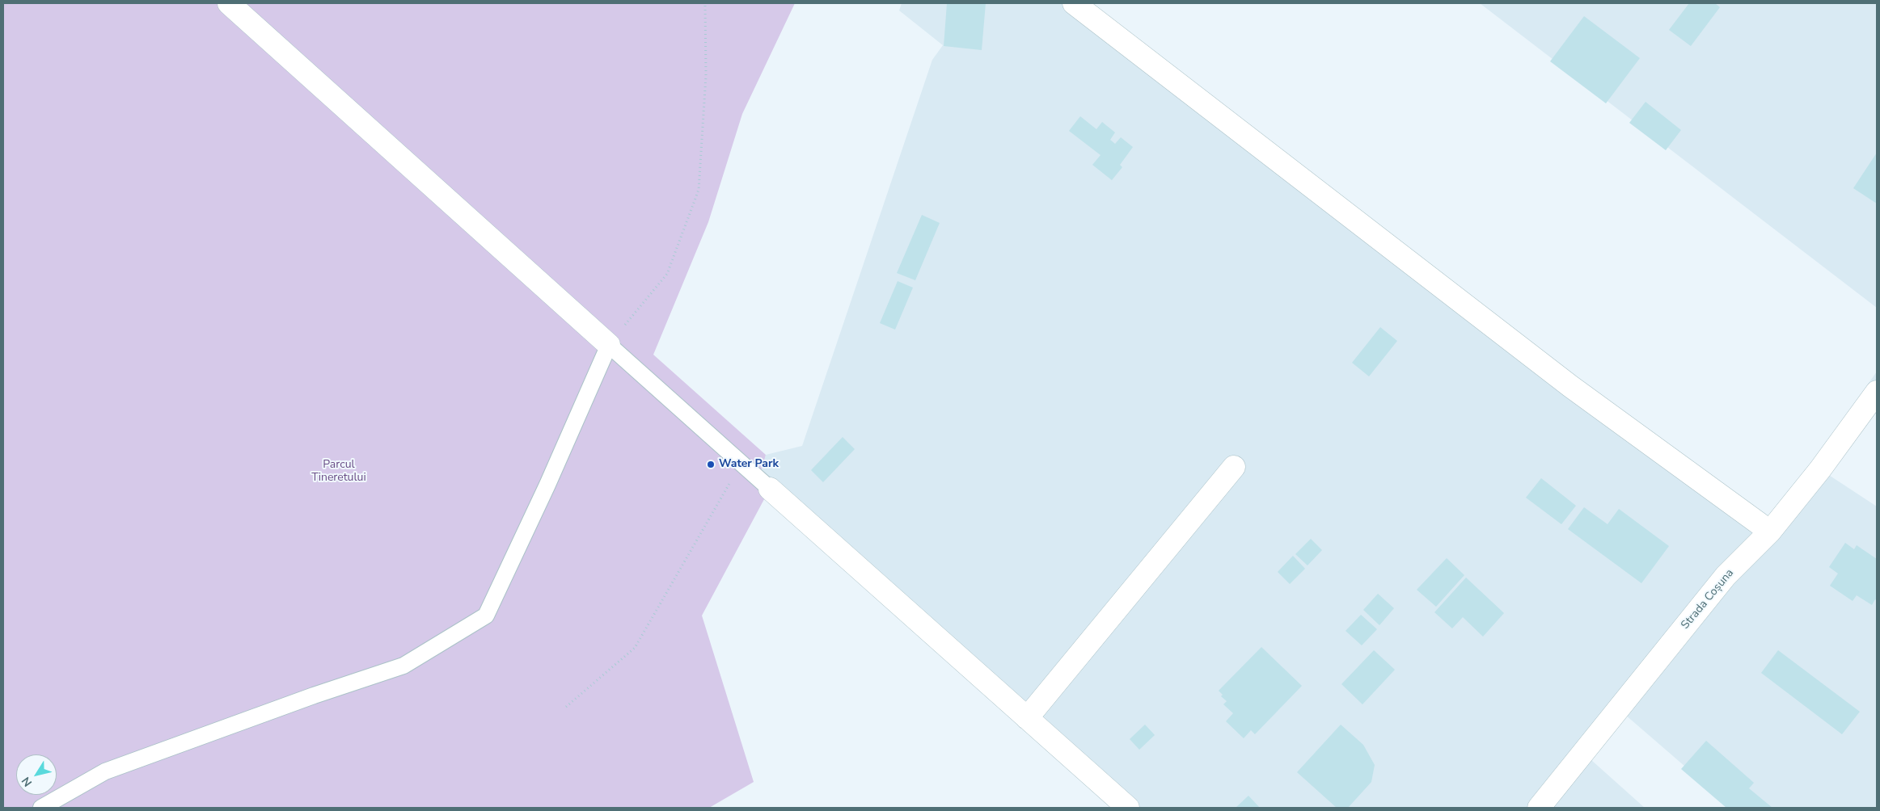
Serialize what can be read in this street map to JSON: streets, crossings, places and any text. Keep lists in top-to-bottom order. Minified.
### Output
{"streets":{"street":["Strada Coșuna"]},"parks":["Parcul Tineretului"],"places":["Water Park"],"north":"bottom left"}
